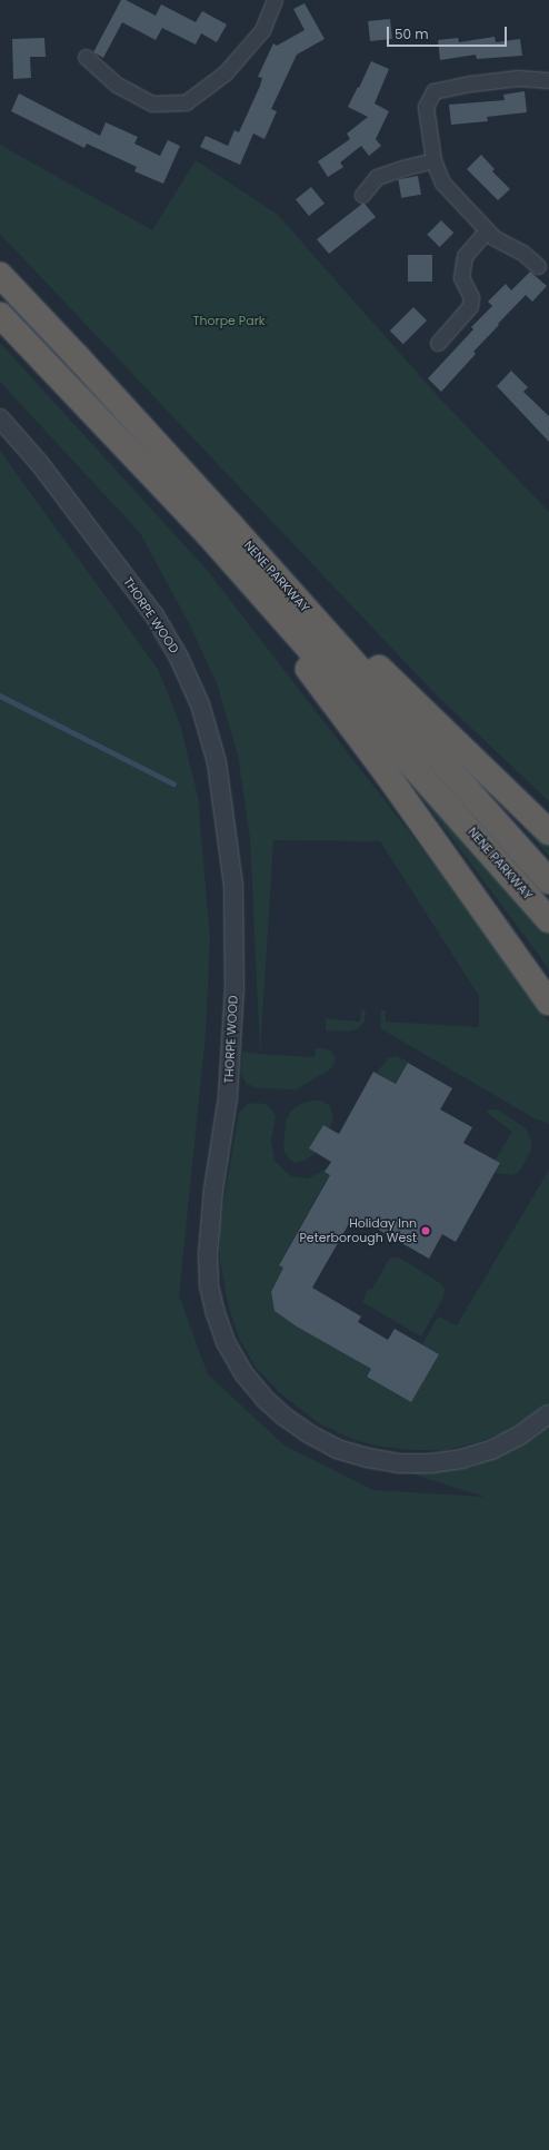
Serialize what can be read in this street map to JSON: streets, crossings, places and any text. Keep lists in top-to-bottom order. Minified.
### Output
{"streets":{"highway":["NENE PARKWAY"],"street":["THORPE WOOD"]},"parks":["Thorpe Park"],"places":["Holiday Inn Peterborough West"],"scale_bar":"50 m"}
